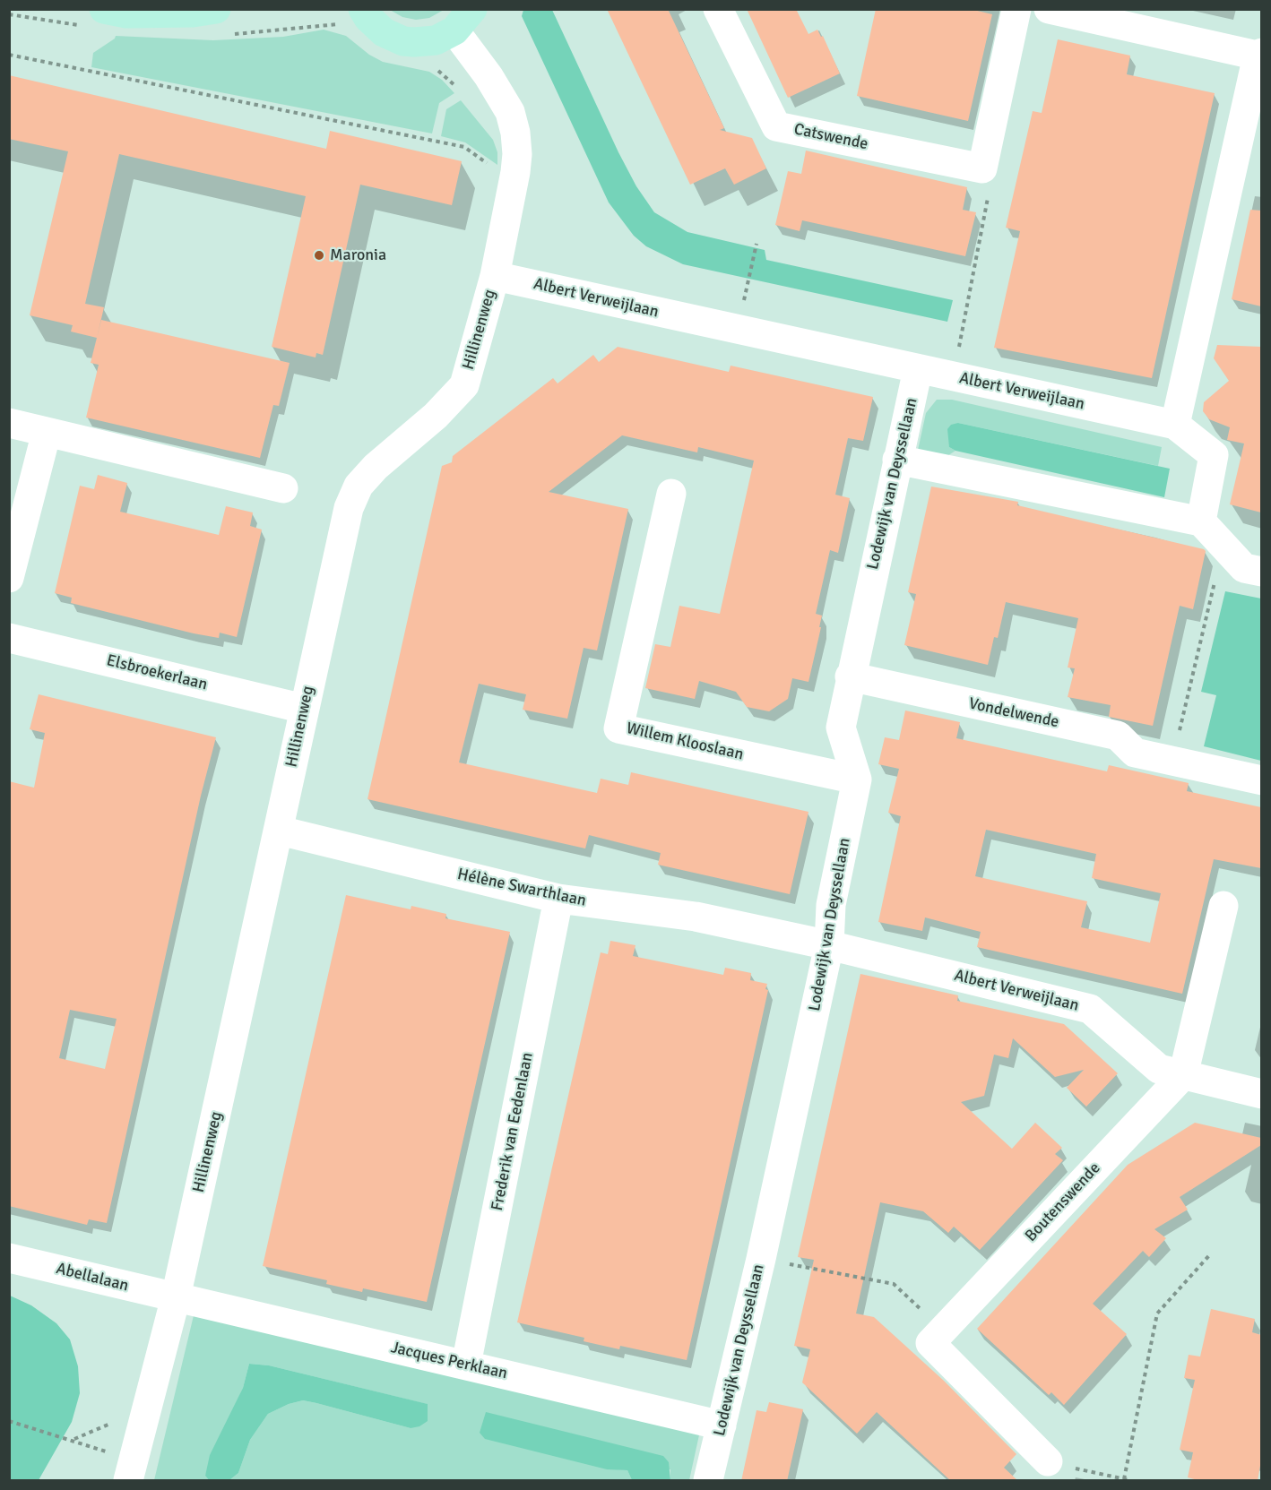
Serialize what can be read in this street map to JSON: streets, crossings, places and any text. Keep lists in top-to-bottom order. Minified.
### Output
{"streets":{"street":["Catswende","Albert Verweijlaan","Hillinenweg","Lodewijk van Deyssellaan","Elsbroekerlaan","Vondelwende","Willem Klooslaan","Hélène Swarthlaan","Frederik van Eedenlaan","Boutenswende","Abellalaan","Jacques Perklaan"]},"crossings":[["Albert Verweijlaan","Hillinenweg"],["Albert Verweijlaan","Lodewijk van Deyssellaan"],["Albert Verweijlaan","Hélène Swarthlaan"],["Albert Verweijlaan","Boutenswende"],["Hillinenweg","Elsbroekerlaan"],["Hillinenweg","Hélène Swarthlaan"],["Hillinenweg","Abellalaan"],["Hillinenweg","Jacques Perklaan"],["Lodewijk van Deyssellaan","Vondelwende"],["Lodewijk van Deyssellaan","Willem Klooslaan"],["Lodewijk van Deyssellaan","Hélène Swarthlaan"],["Lodewijk van Deyssellaan","Jacques Perklaan"],["Hélène Swarthlaan","Frederik van Eedenlaan"],["Frederik van Eedenlaan","Jacques Perklaan"],["Abellalaan","Jacques Perklaan"]],"places":["Maronia"]}
